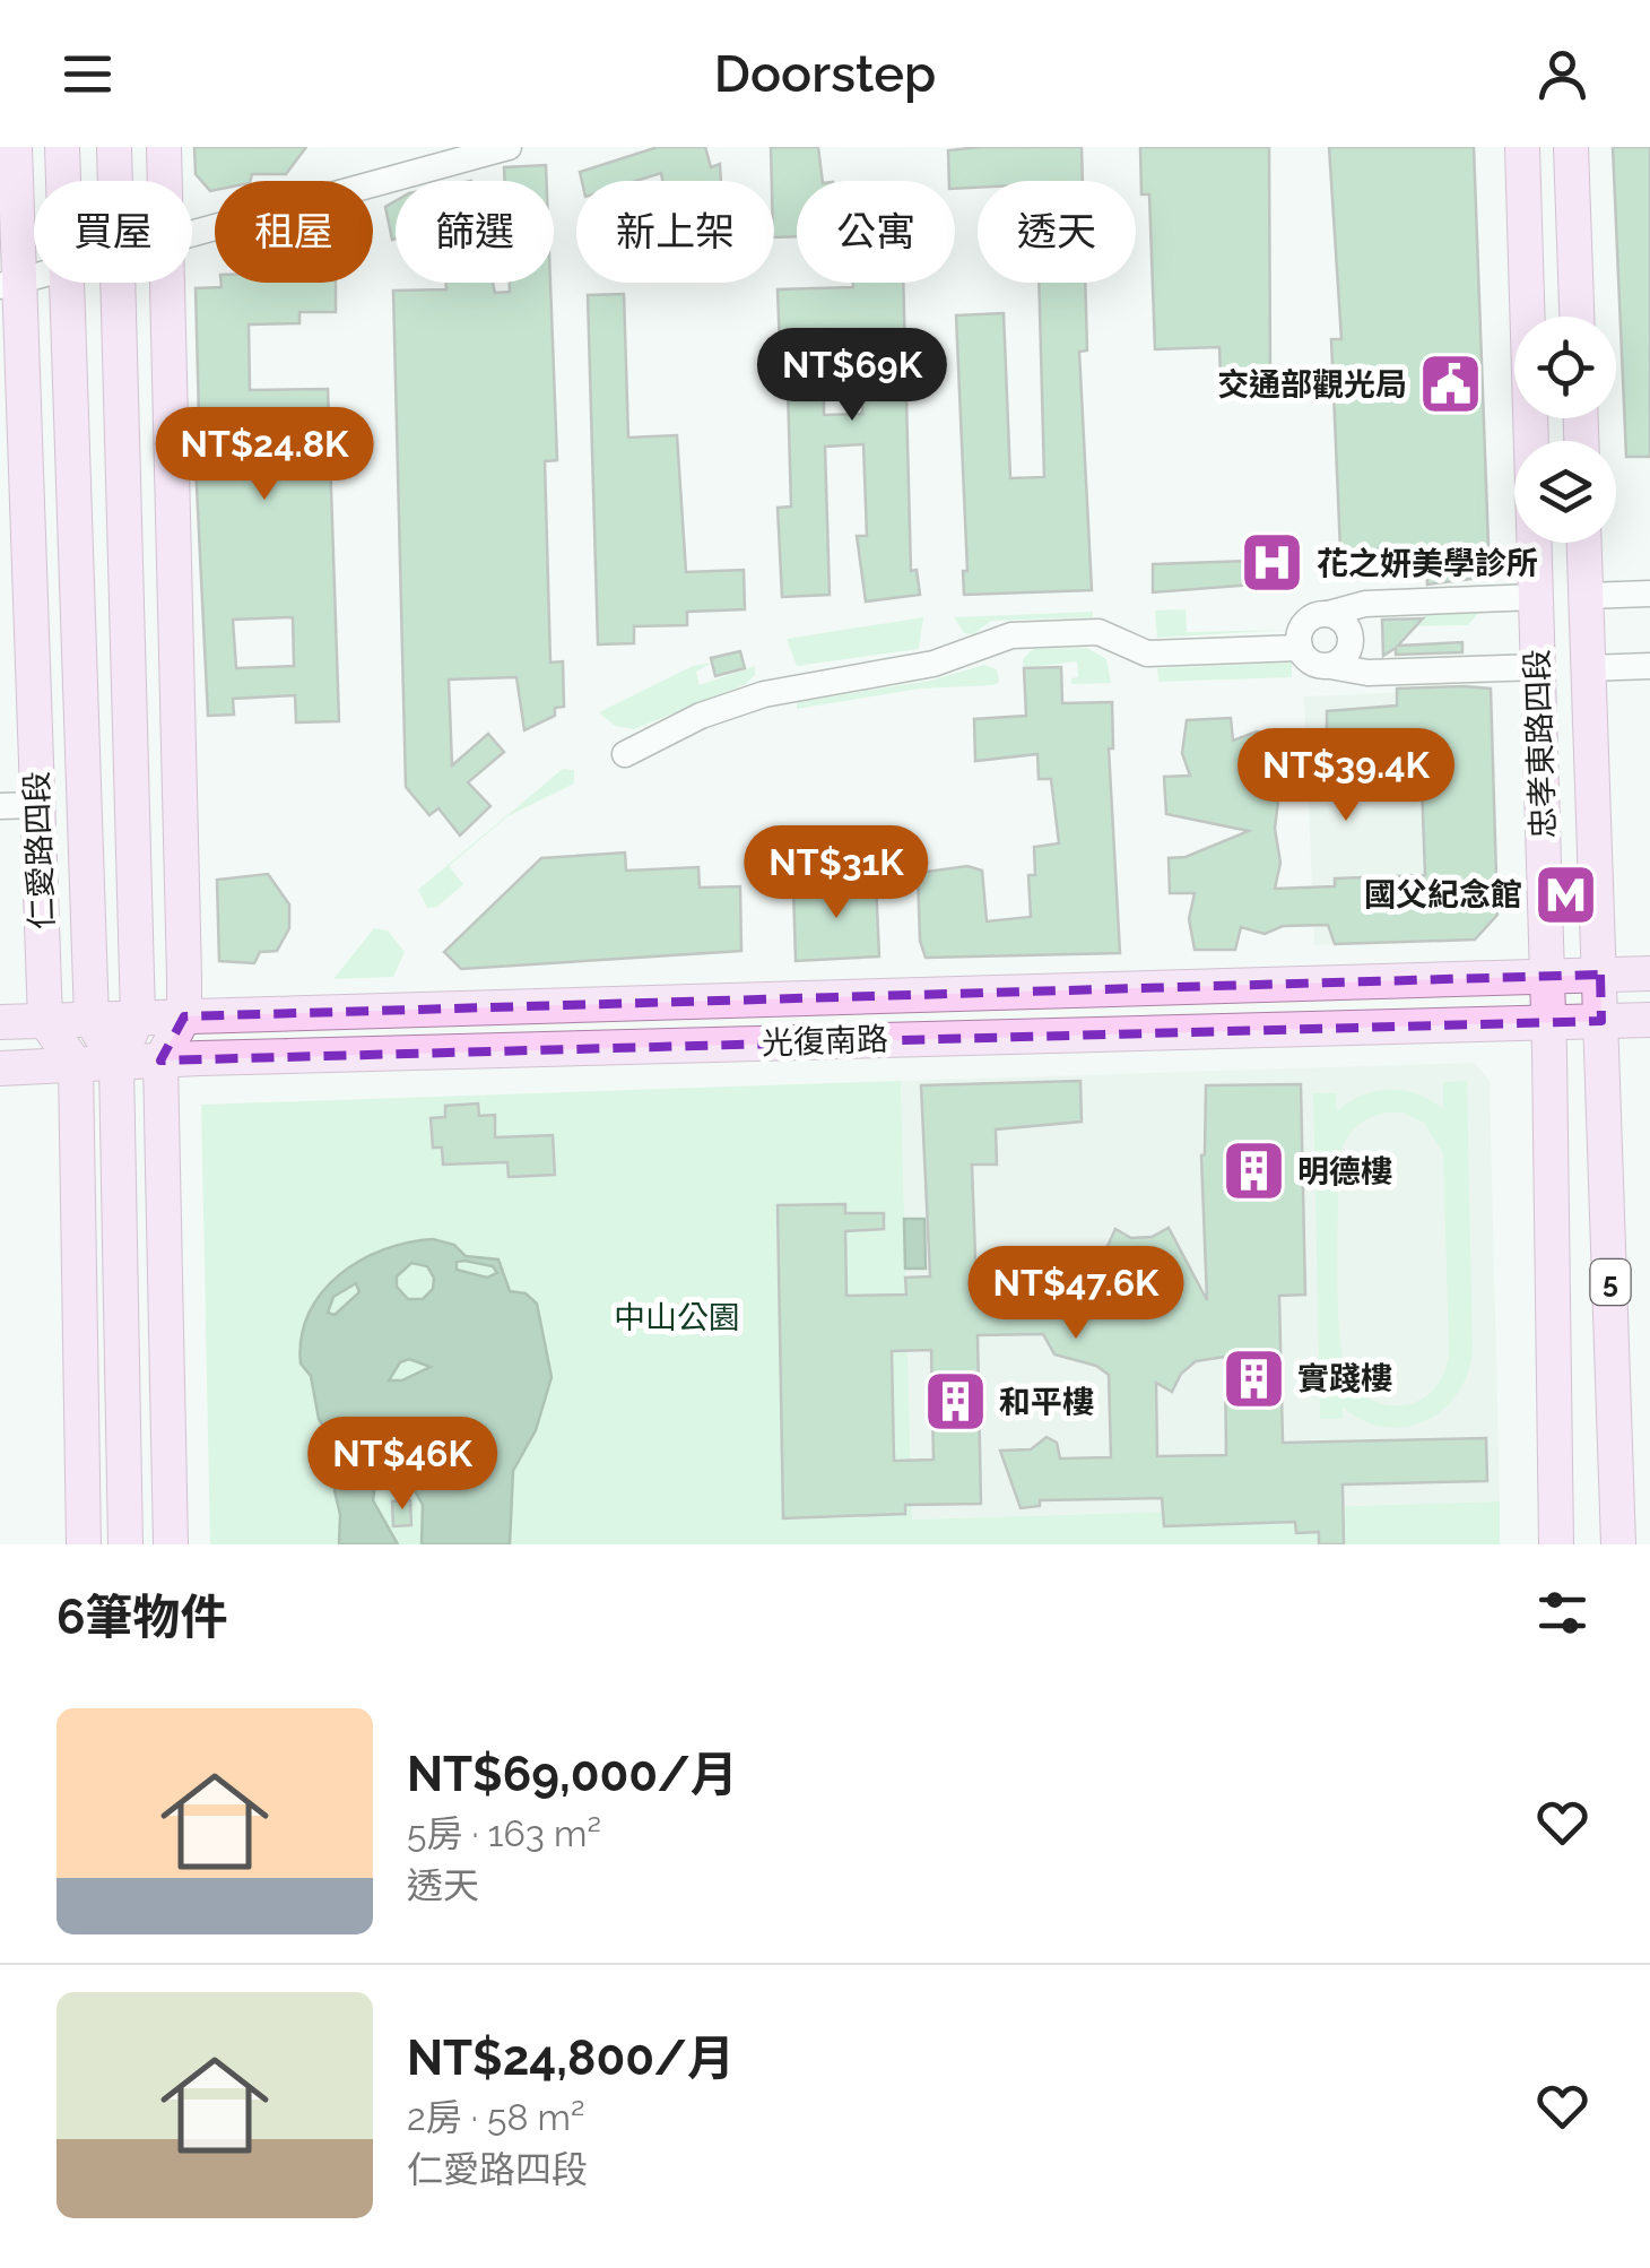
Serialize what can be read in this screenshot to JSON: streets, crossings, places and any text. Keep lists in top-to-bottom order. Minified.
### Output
{"streets":{"main road":["忠孝東路四段","仁愛路四段","光復南路","5"]},"crossings":[["忠孝東路四段","光復南路"],["仁愛路四段","光復南路"]],"parks":["中山公園"],"places":{"public building":["交通部觀光局"],"hospital":["花之妍美學診所"],"metro station":["國父紀念館"],"building":["明德樓","實踐樓","和平樓"]},"page":{"header":"Doorstep","chip":["買屋","租屋","篩選","新上架","公寓","透天"],"price":["NT$69K","NT$24.8K","NT$39.4K","NT$31K","NT$47.6K","NT$46K"],"heading":"6筆物件","list":[{"name":"NT$69,000/月","note":"5房 · 163 m² · 透天"},{"name":"NT$24,800/月","note":"2房 · 58 m² · 仁愛路四段"}]}}
